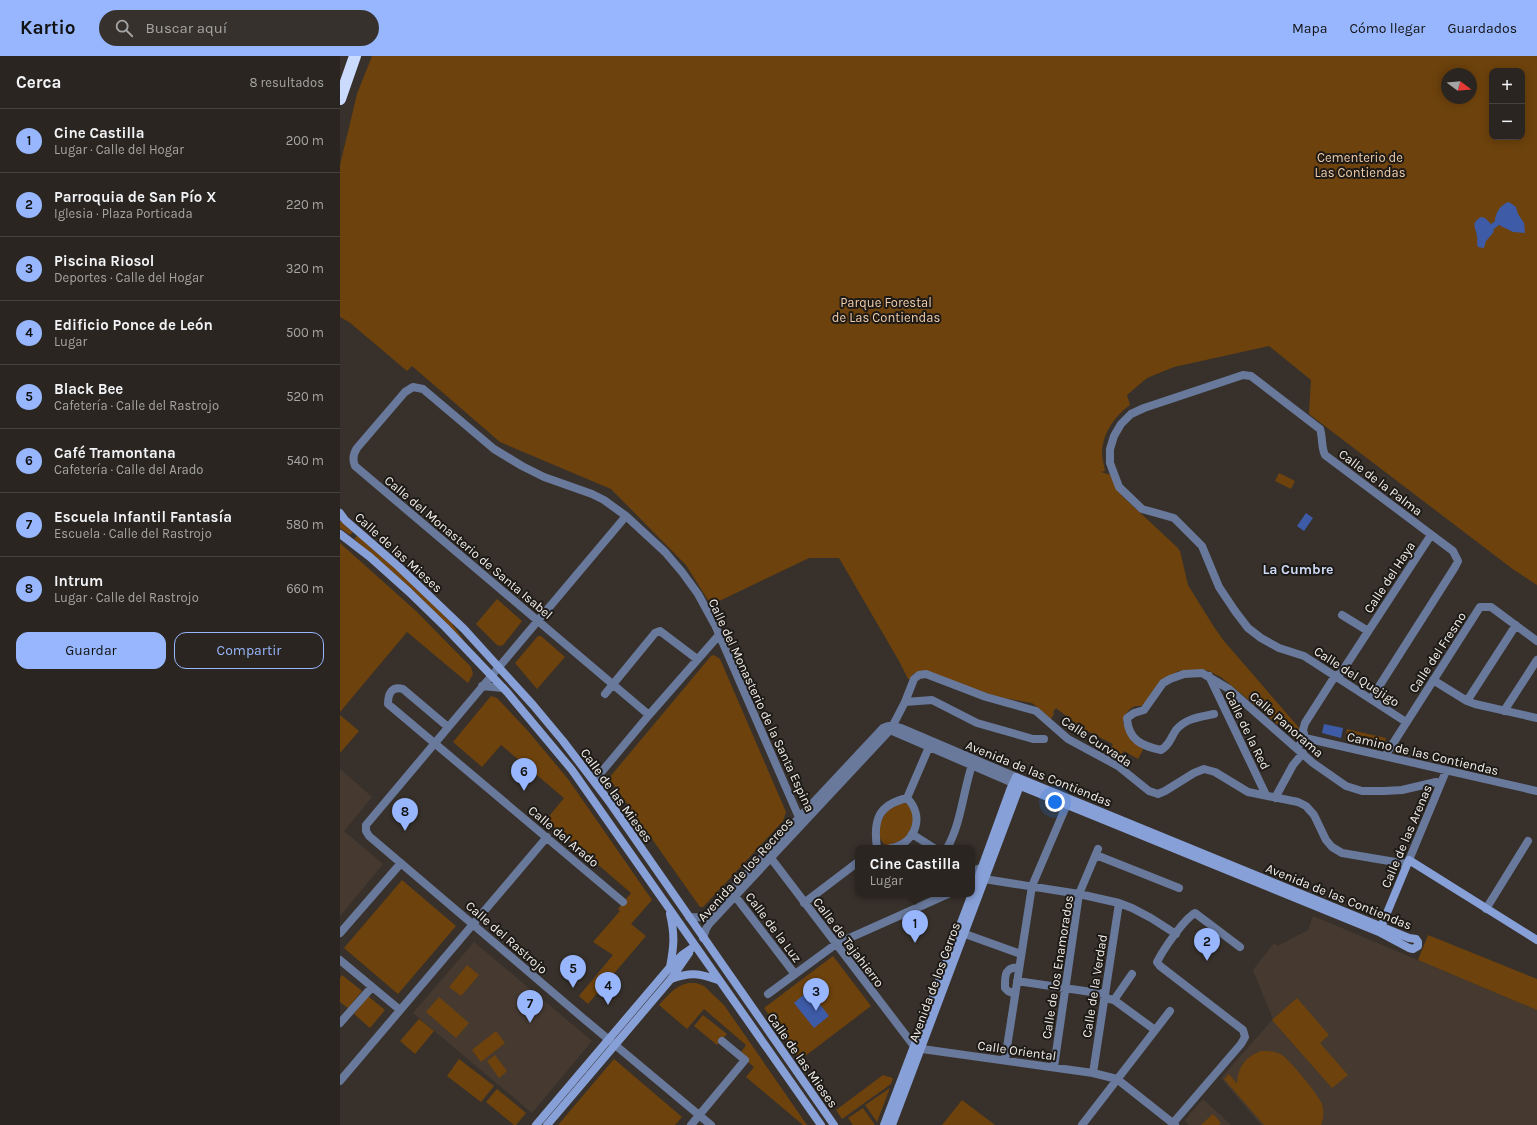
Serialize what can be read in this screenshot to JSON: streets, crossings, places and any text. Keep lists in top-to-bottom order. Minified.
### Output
{"streets":{"street":["Calle de la Palma","Calle del Monasterio de Santa Isabel","Calle de las Mieses","Calle del Haya","Calle del Fresno","Calle del Quejigo","Calle del Monasterio de la Santa Espina","Calle Panorama","Calle de la Red","Calle Curvada","Camino de las Contiendas","Avenida de las Contiendas","Calle del Arado","Calle de las Arenas","Avenida de los Recreos","Calle de la Luz","Calle del Rastrojo","Calle de Tajahierro","Calle de los Enamorados","Avenida de los Cerros","Calle de la Verdad","Calle Oriental"]},"crossings":[["Calle de la Palma","Calle del Haya"],["Calle de la Palma","Calle del Quejigo"],["Calle del Monasterio de Santa Isabel","Calle del Monasterio de la Santa Espina"],["Calle de las Mieses","Avenida de los Recreos"],["Calle del Haya","Calle del Quejigo"],["Calle del Haya","Calle Panorama"],["Calle del Haya","Camino de las Contiendas"],["Calle del Fresno","Calle del Quejigo"],["Calle del Fresno","Camino de las Contiendas"],["Calle del Monasterio de la Santa Espina","Avenida de los Recreos"],["Calle Panorama","Calle de la Red"],["Calle Panorama","Calle de las Arenas"],["Calle de la Red","Calle Curvada"],["Calle Curvada","Avenida de las Contiendas"],["Calle Curvada","Avenida de los Recreos"],["Camino de las Contiendas","Calle de las Arenas"],["Avenida de las Contiendas","Calle de las Arenas"],["Avenida de las Contiendas","Avenida de los Recreos"],["Avenida de las Contiendas","Avenida de los Cerros"],["Calle del Arado","Calle del Rastrojo"],["Avenida de los Recreos","Calle de la Luz"],["Avenida de los Recreos","Calle de Tajahierro"],["Calle de Tajahierro","Avenida de los Cerros"],["Calle de Tajahierro","Calle Oriental"],["Calle de los Enamorados","Calle Oriental"],["Avenida de los Cerros","Calle Oriental"],["Calle de la Verdad","Calle Oriental"]],"districts":["La Cumbre"],"parks":["Cementerio de Las Contiendas","Parque Forestal de Las Contiendas"],"north":"right","page":{"header":"Kartio","search":"Buscar aquí","nav":["Mapa","Cómo llegar","Guardados"],"heading":["Cerca","8 resultados"],"map_buttons":["+","−"],"list":[{"mark":"1","name":"Cine Castilla","note":"Lugar · Calle del Hogar","value":"200 m"},{"mark":"2","name":"Parroquia de San Pío X","note":"Iglesia · Plaza Porticada","value":"220 m"},{"mark":"3","name":"Piscina Riosol","note":"Deportes · Calle del Hogar","value":"320 m"},{"mark":"4","name":"Edificio Ponce de León","note":"Lugar","value":"500 m"},{"mark":"5","name":"Black Bee","note":"Cafetería · Calle del Rastrojo","value":"520 m"},{"mark":"6","name":"Café Tramontana","note":"Cafetería · Calle del Arado","value":"540 m"},{"mark":"7","name":"Escuela Infantil Fantasía","note":"Escuela · Calle del Rastrojo","value":"580 m"},{"mark":"8","name":"Intrum","note":"Lugar · Calle del Rastrojo","value":"660 m"}],"buttons":["Guardar","Compartir"],"pins":["6","8","1","2","5","4","3","7"],"popup":["Cine Castilla","Lugar"]}}
